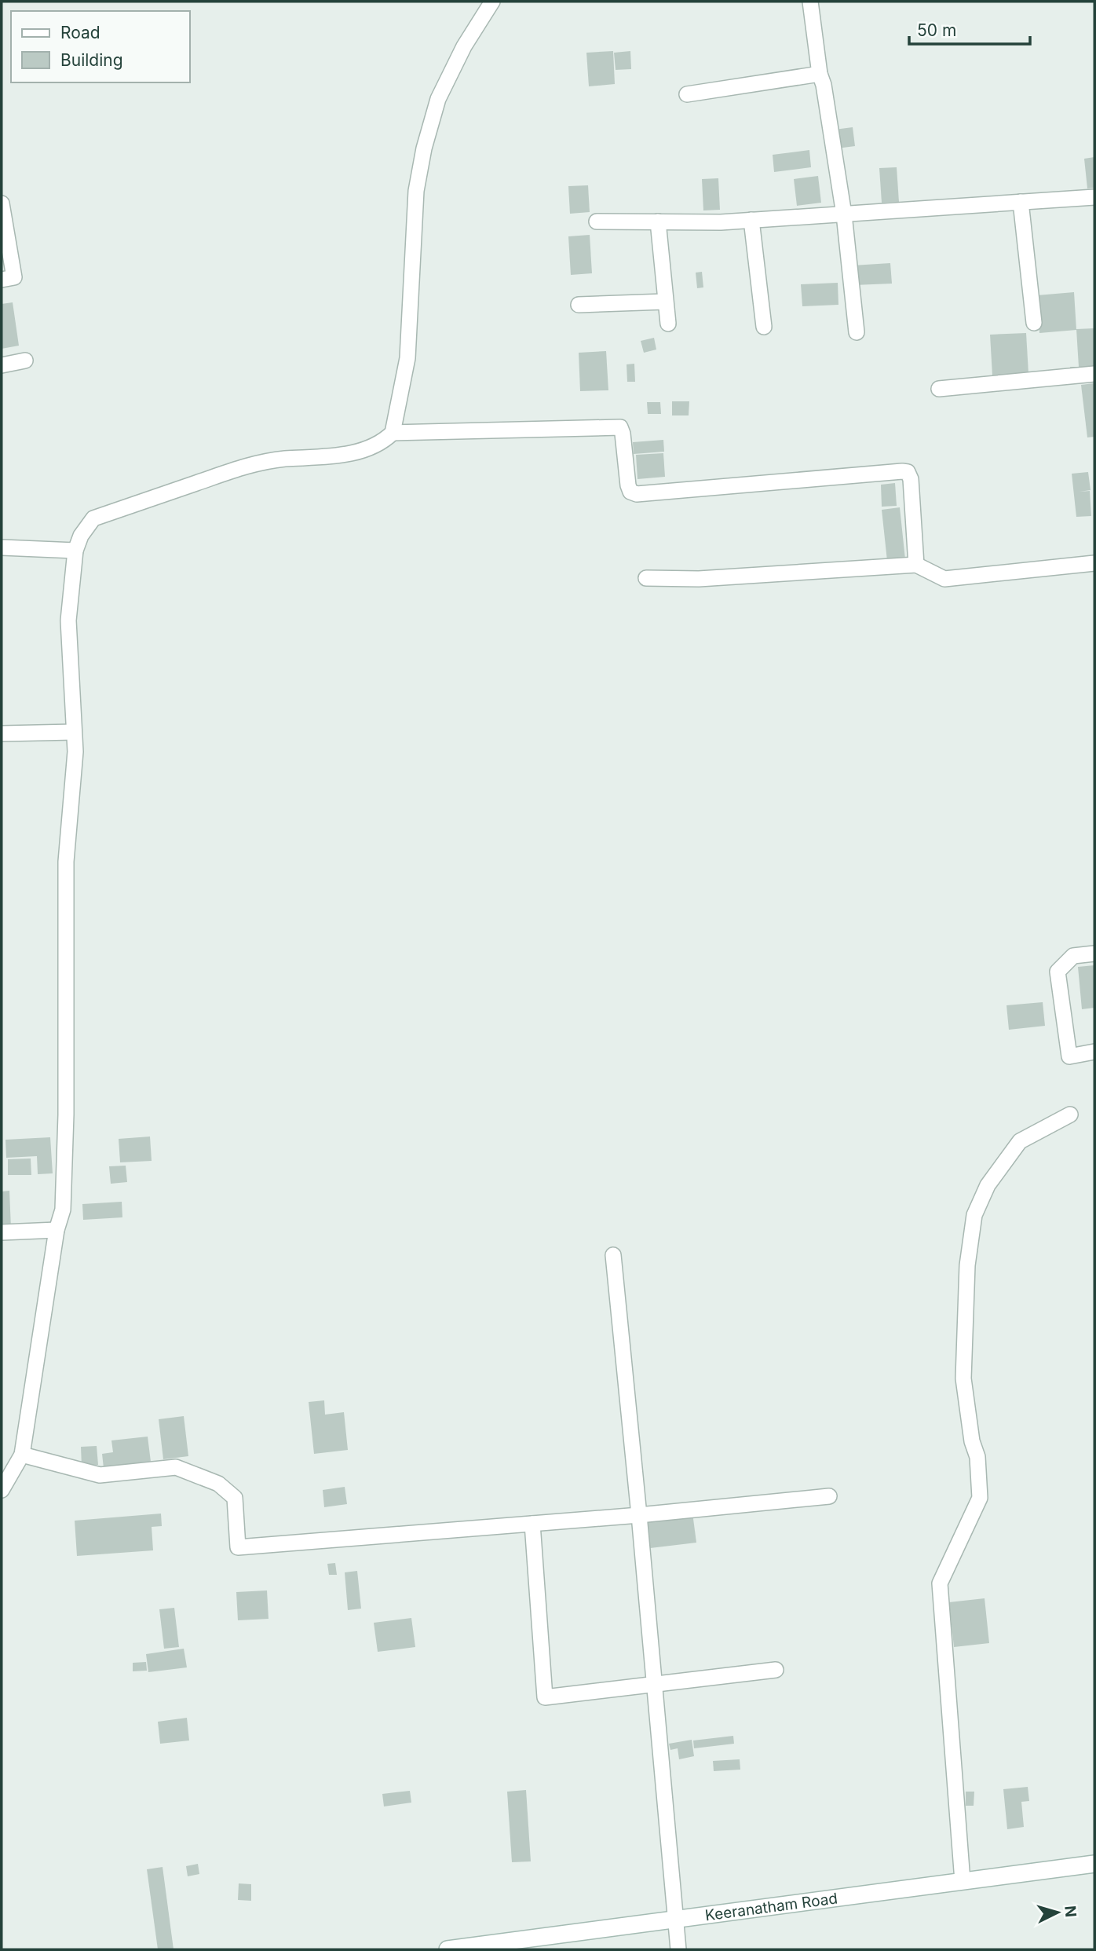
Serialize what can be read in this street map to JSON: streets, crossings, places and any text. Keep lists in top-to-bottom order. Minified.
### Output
{"streets":{"street":["Keeranatham Road"]},"legend":["Road","Building"],"scale_bar":"50 m","north":"right"}
